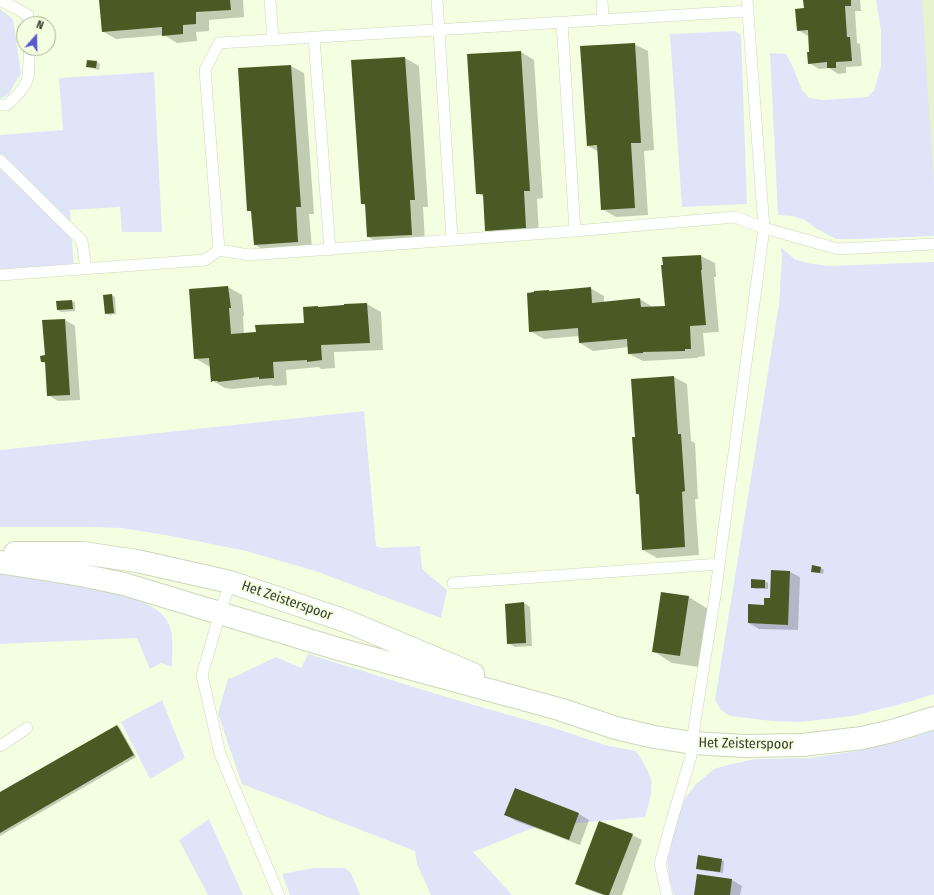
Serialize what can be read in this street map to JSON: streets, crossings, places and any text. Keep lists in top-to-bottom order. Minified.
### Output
{"streets":{"street":["Het Zeisterspoor"]},"north":"top"}
